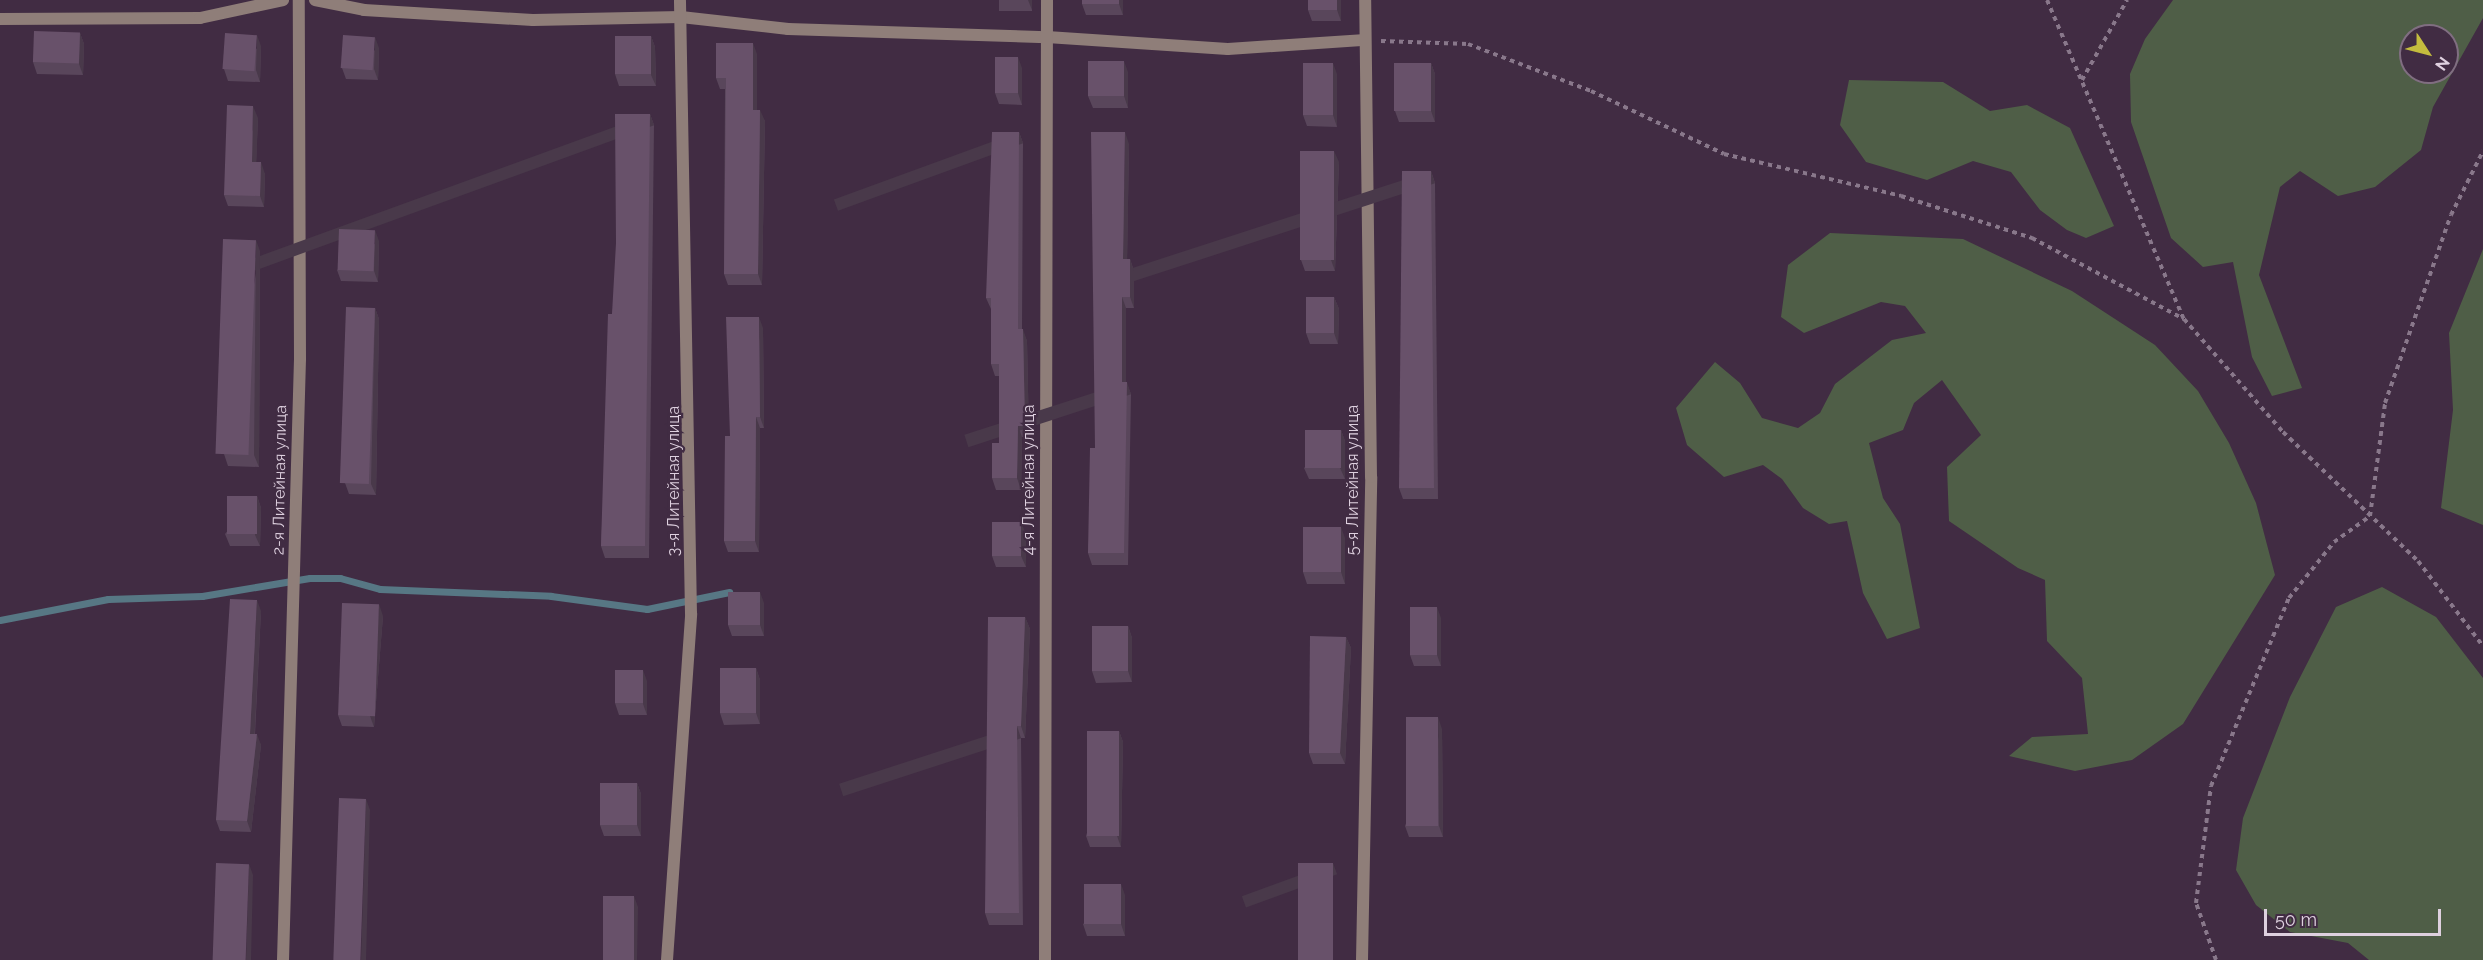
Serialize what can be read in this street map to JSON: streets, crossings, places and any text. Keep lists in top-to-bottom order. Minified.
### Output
{"streets":{"street":["2-я Литейная улица","4-я Литейная улица","5-я Литейная улица","3-я Литейная улица"]},"scale_bar":"50 m","north":"bottom right"}
